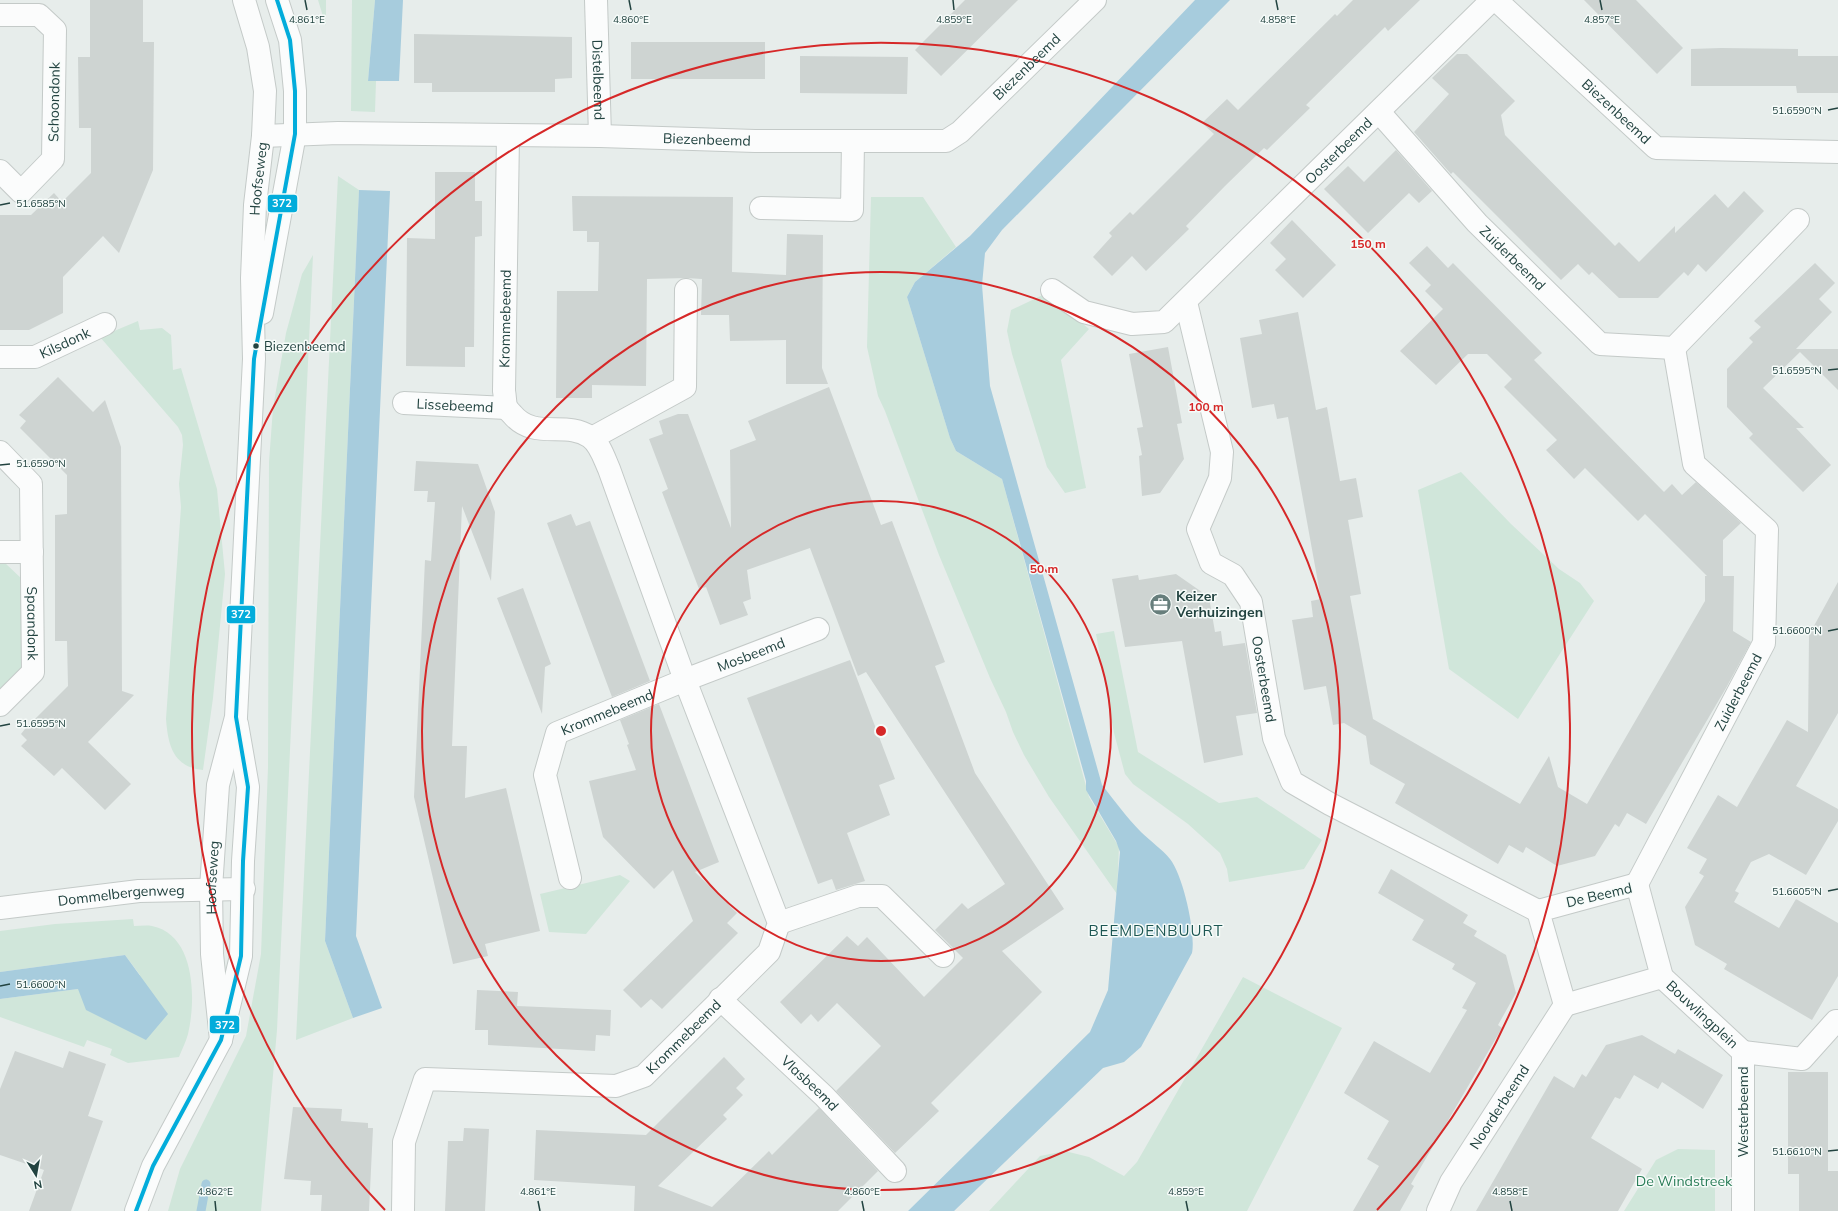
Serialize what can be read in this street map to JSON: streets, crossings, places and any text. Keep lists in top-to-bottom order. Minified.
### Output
{"streets":{"street":["Biezenbeemd","Distelbeemd","Schoondonk","Oosterbeemd","Hoofseweg","Zuiderbeemd","Krommebeemd","Kilsdonk","Lissebeemd","Spaandonk","Mosbeemd","Dommelbergenweg","De Beemd","Bouwlingplein","Vlasbeemd","Noorderbeemd","Westerbeemd"]},"crossings":[["Biezenbeemd","Distelbeemd"],["Biezenbeemd","Hoofseweg"],["Biezenbeemd","Krommebeemd"],["Oosterbeemd","Zuiderbeemd"],["Oosterbeemd","De Beemd"],["Hoofseweg","Dommelbergenweg"],["Zuiderbeemd","De Beemd"],["Krommebeemd","Lissebeemd"],["Krommebeemd","Mosbeemd"],["Krommebeemd","Vlasbeemd"],["De Beemd","Bouwlingplein"],["Bouwlingplein","Westerbeemd"]],"districts":["BEEMDENBUURT"],"parks":["De Windstreek"],"places":{"other":["Biezenbeemd"],"office":["Keizer Verhuizingen"]},"lines":["transit line 372"],"north":"bottom","coordinates":["4.861°E","4.860°E","4.859°E","4.858°E","4.857°E","51.6590°N","51.6585°N","51.6595°N","51.6600°N","51.6605°N","51.6610°N","4.862°E"],"rings":["150 m","100 m","50 m"]}
